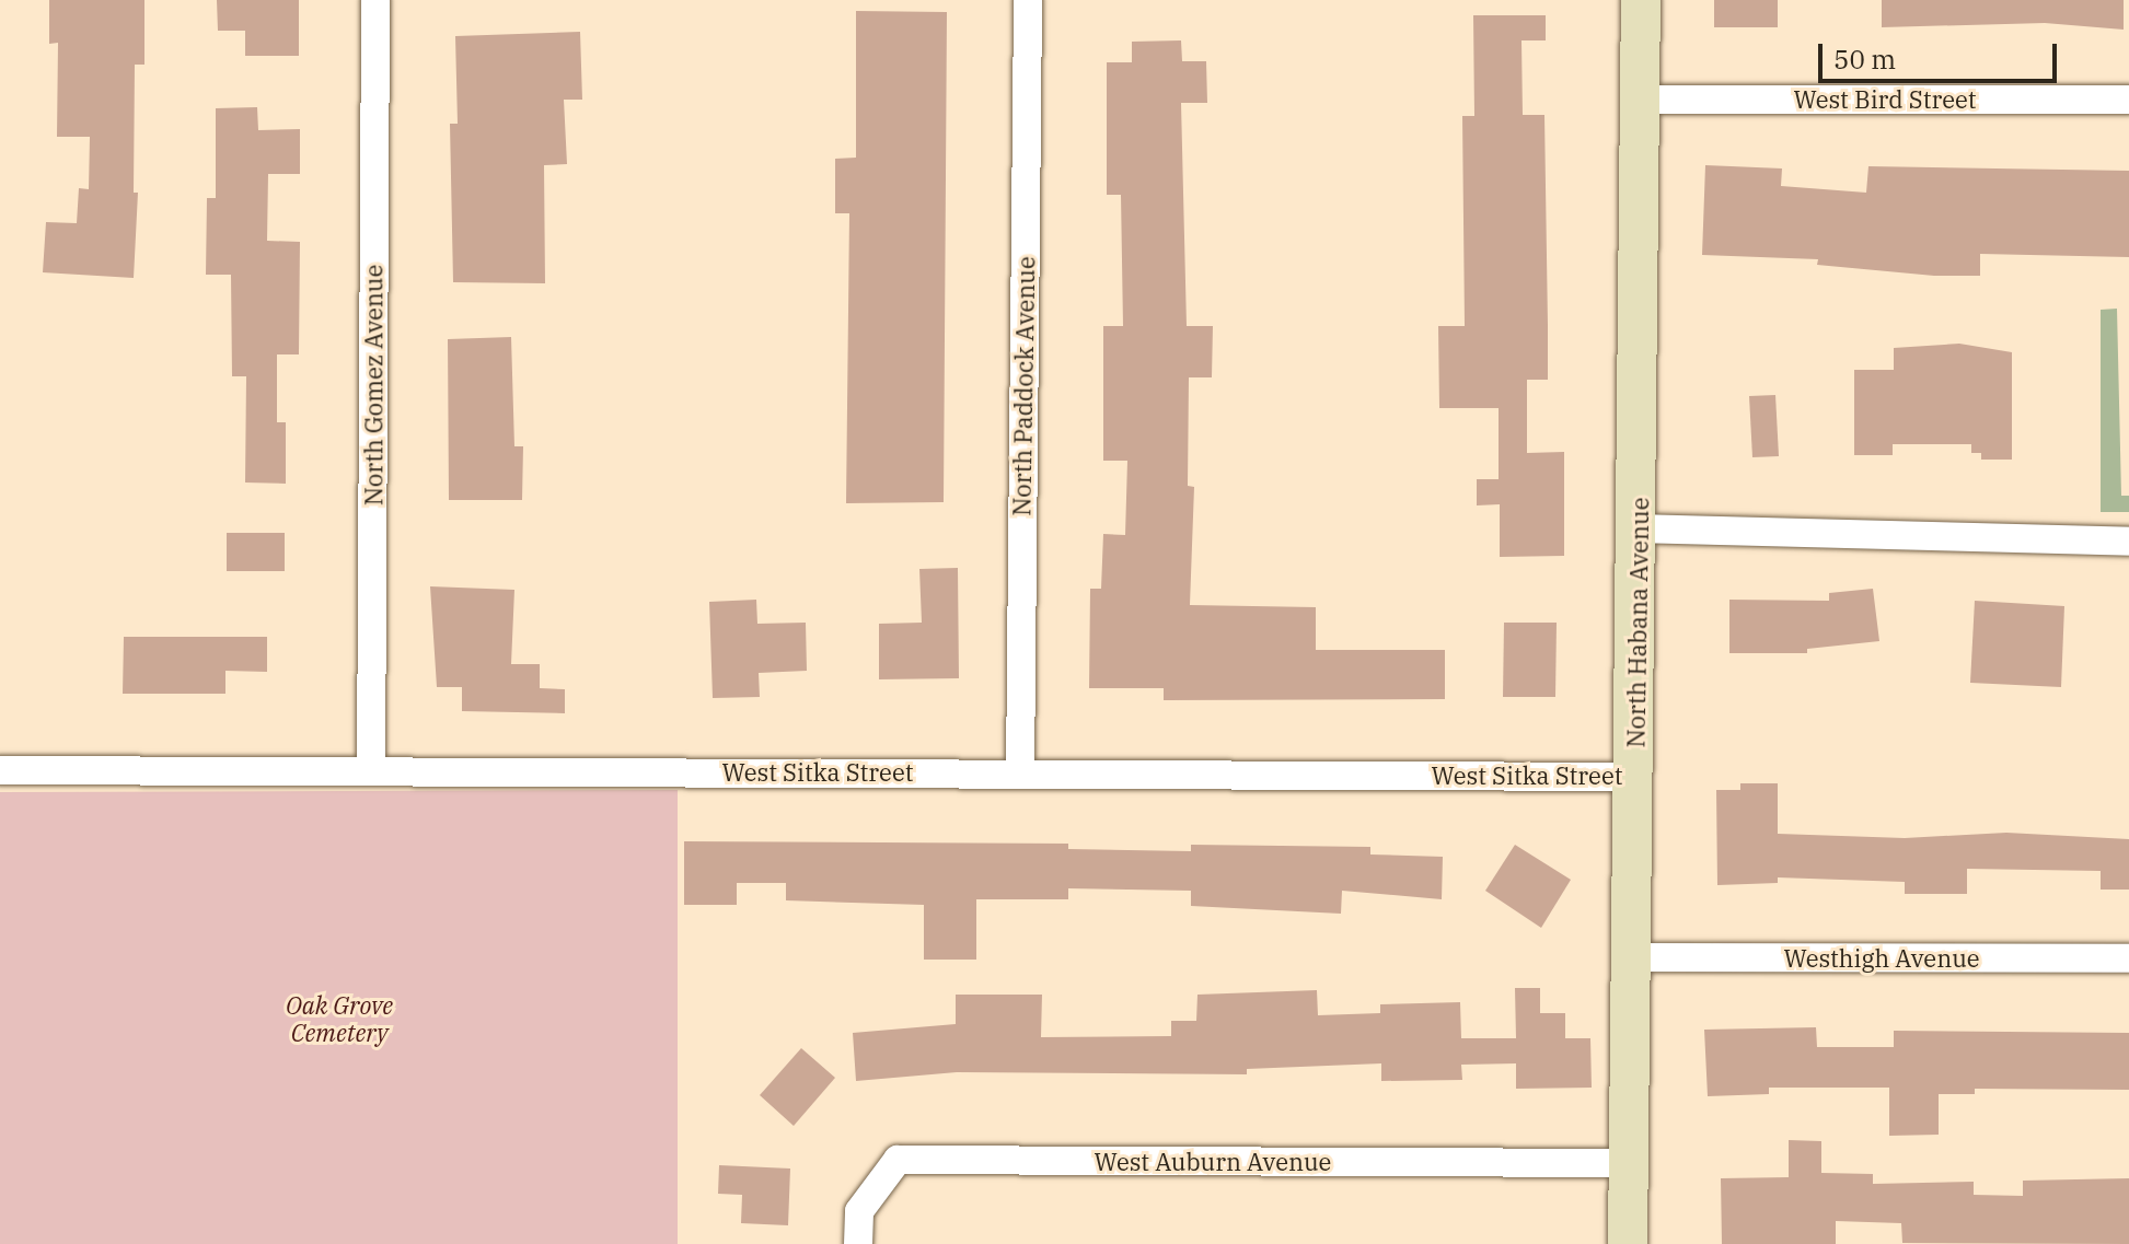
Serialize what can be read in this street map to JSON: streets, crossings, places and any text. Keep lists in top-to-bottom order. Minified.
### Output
{"streets":{"street":["West Bird Street","North Gomez Avenue","North Paddock Avenue","North Habana Avenue","West Sitka Street","Westhigh Avenue","West Auburn Avenue"]},"crossings":[["West Bird Street","North Habana Avenue"],["North Gomez Avenue","West Sitka Street"],["North Paddock Avenue","West Sitka Street"],["North Habana Avenue","West Sitka Street"],["North Habana Avenue","Westhigh Avenue"],["North Habana Avenue","West Auburn Avenue"]],"parks":["Oak Grove Cemetery"],"scale_bar":"50 m"}
